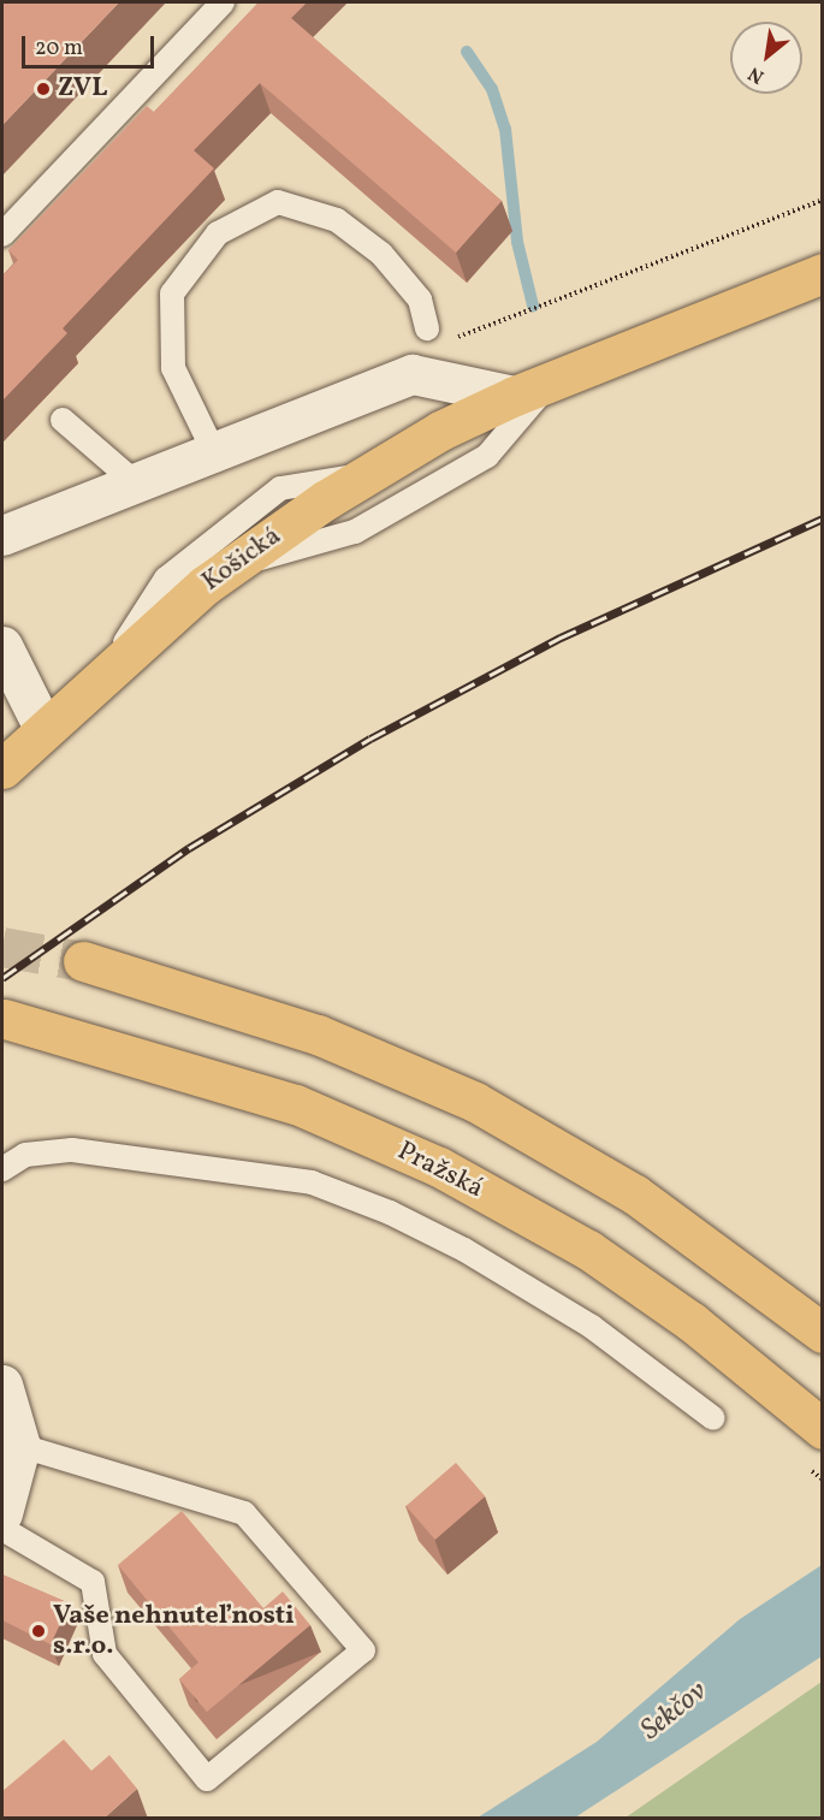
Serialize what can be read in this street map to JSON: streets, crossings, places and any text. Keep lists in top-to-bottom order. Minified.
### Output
{"streets":{"main road":["Košická","Pražská"]},"water":["Sekčov"],"places":["ZVL","Vaše nehnuteľnosti s.r.o."],"scale_bar":"20 m","north":"bottom left"}
